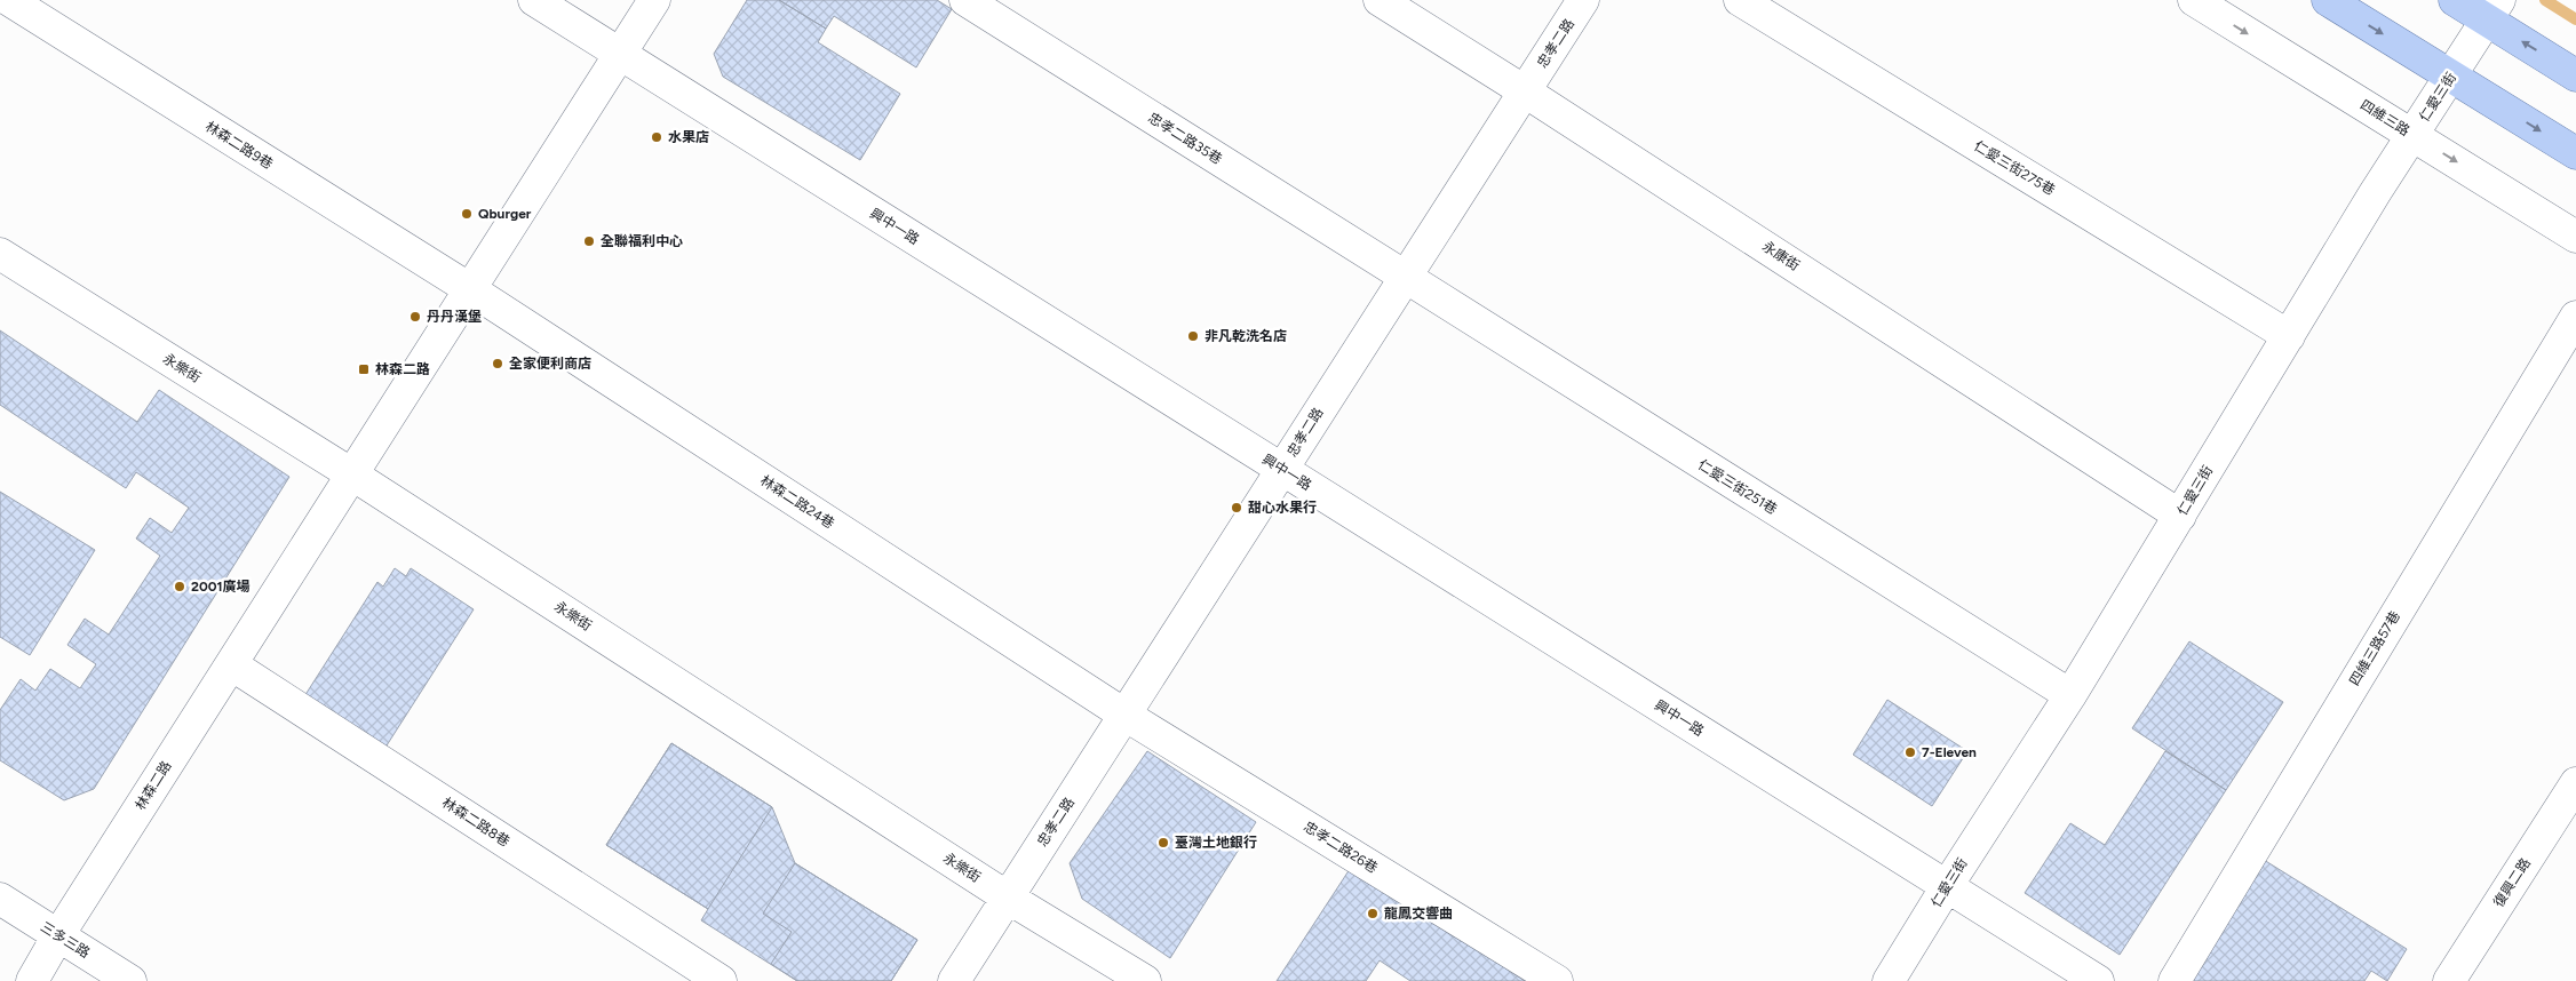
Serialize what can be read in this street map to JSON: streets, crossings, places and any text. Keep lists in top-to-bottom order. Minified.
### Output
{"streets":{"street":["忠孝二路","仁愛三街","四維三路","忠孝二路35巷","林森二路9巷","仁愛三街275巷","興中一路","永康街","永樂街","仁愛三街251巷","林森二路24巷","四維三路57巷","林森二路","林森二路8巷","忠孝二路26巷","復興二路","三多三路"]},"crossings":[["忠孝二路","忠孝二路35巷"],["忠孝二路","興中一路"],["忠孝二路","永康街"],["忠孝二路","永樂街"],["忠孝二路","仁愛三街251巷"],["忠孝二路","林森二路24巷"],["忠孝二路","忠孝二路26巷"],["仁愛三街","四維三路"],["仁愛三街","仁愛三街275巷"],["仁愛三街","興中一路"],["仁愛三街","永康街"],["仁愛三街","仁愛三街251巷"],["忠孝二路35巷","仁愛三街251巷"],["林森二路9巷","林森二路24巷"],["林森二路9巷","林森二路"],["興中一路","林森二路"],["永樂街","林森二路"],["林森二路24巷","林森二路"],["林森二路24巷","忠孝二路26巷"],["林森二路","林森二路8巷"],["林森二路","三多三路"]],"one_way":["四維三路"],"places":{"other":["水果店","Qburger","全聯福利中心","丹丹漢堡","非凡乾洗名店","全家便利商店","甜心水果行","2001廣場","7-Eleven","臺灣土地銀行","龍鳳交響曲"],"transit":["林森二路"]}}
